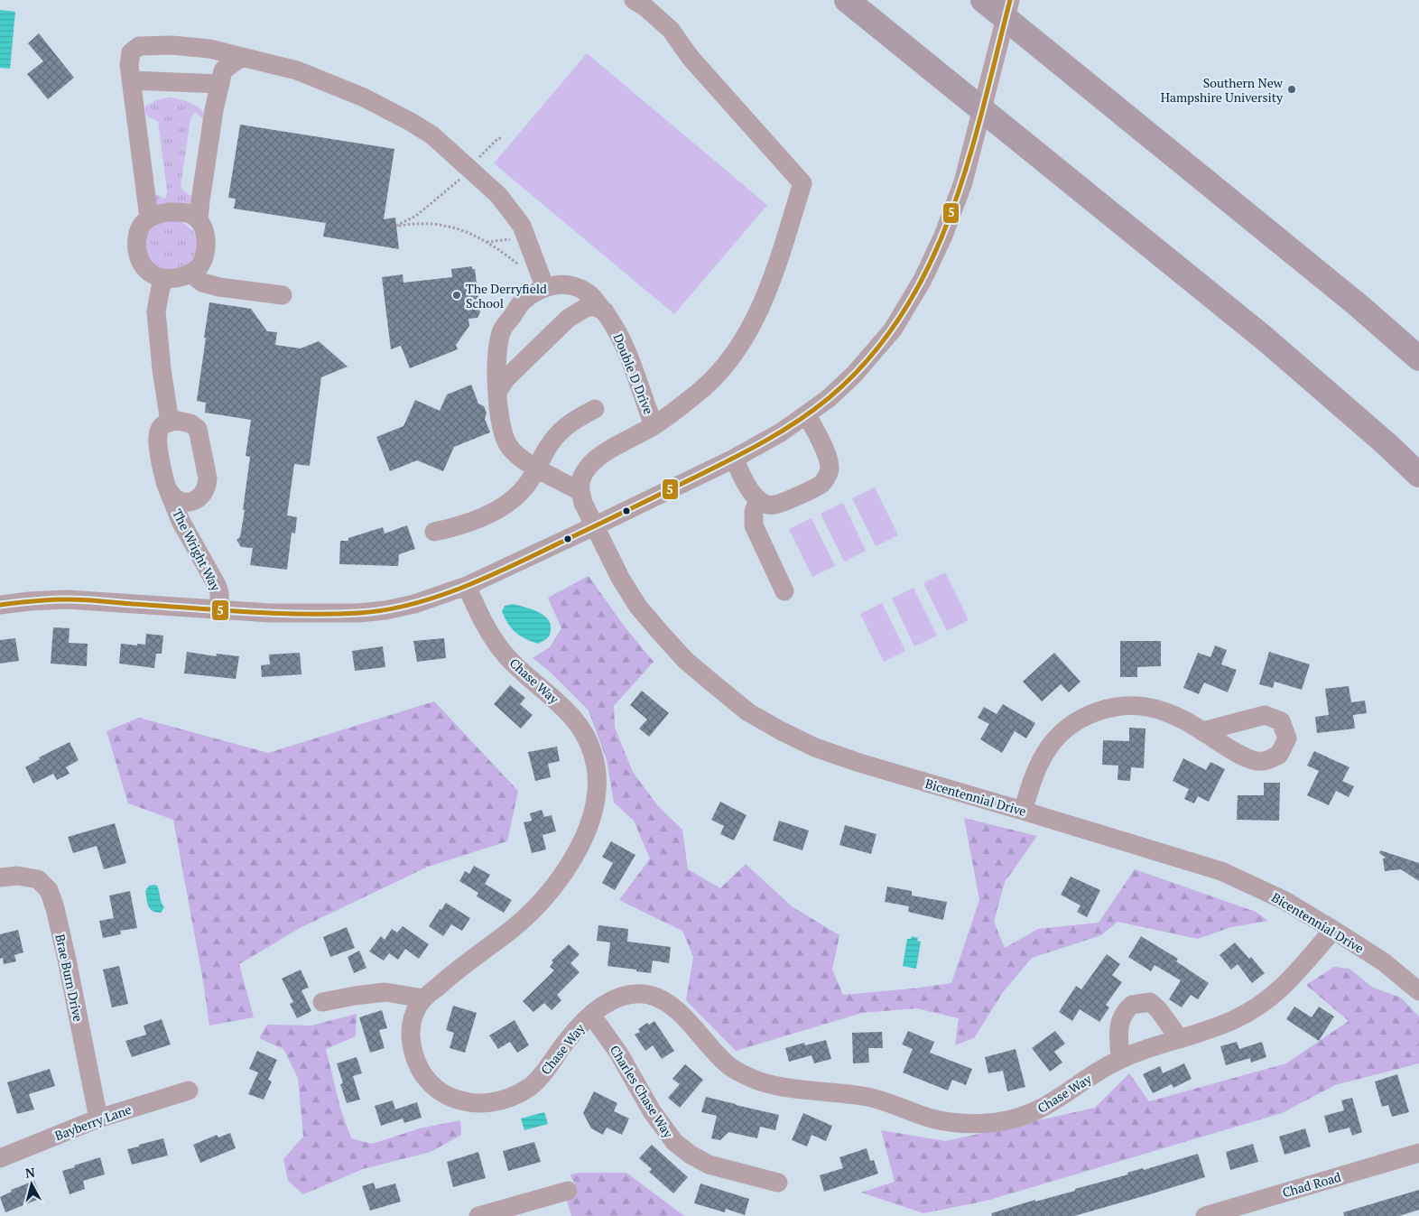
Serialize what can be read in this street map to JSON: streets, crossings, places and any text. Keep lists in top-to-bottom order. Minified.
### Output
{"streets":{"street":["Double D Drive","The Wright Way","Chase Way","Bicentennial Drive","Brae Burn Drive","Charles Chase Way","Bayberry Lane","Chad Road"]},"crossings":[["Chase Way","Bicentennial Drive"],["Chase Way","Charles Chase Way"],["Brae Burn Drive","Bayberry Lane"]],"places":["Southern New Hampshire University","The Derryfield School"],"lines":["transit line 5"],"north":"top"}
